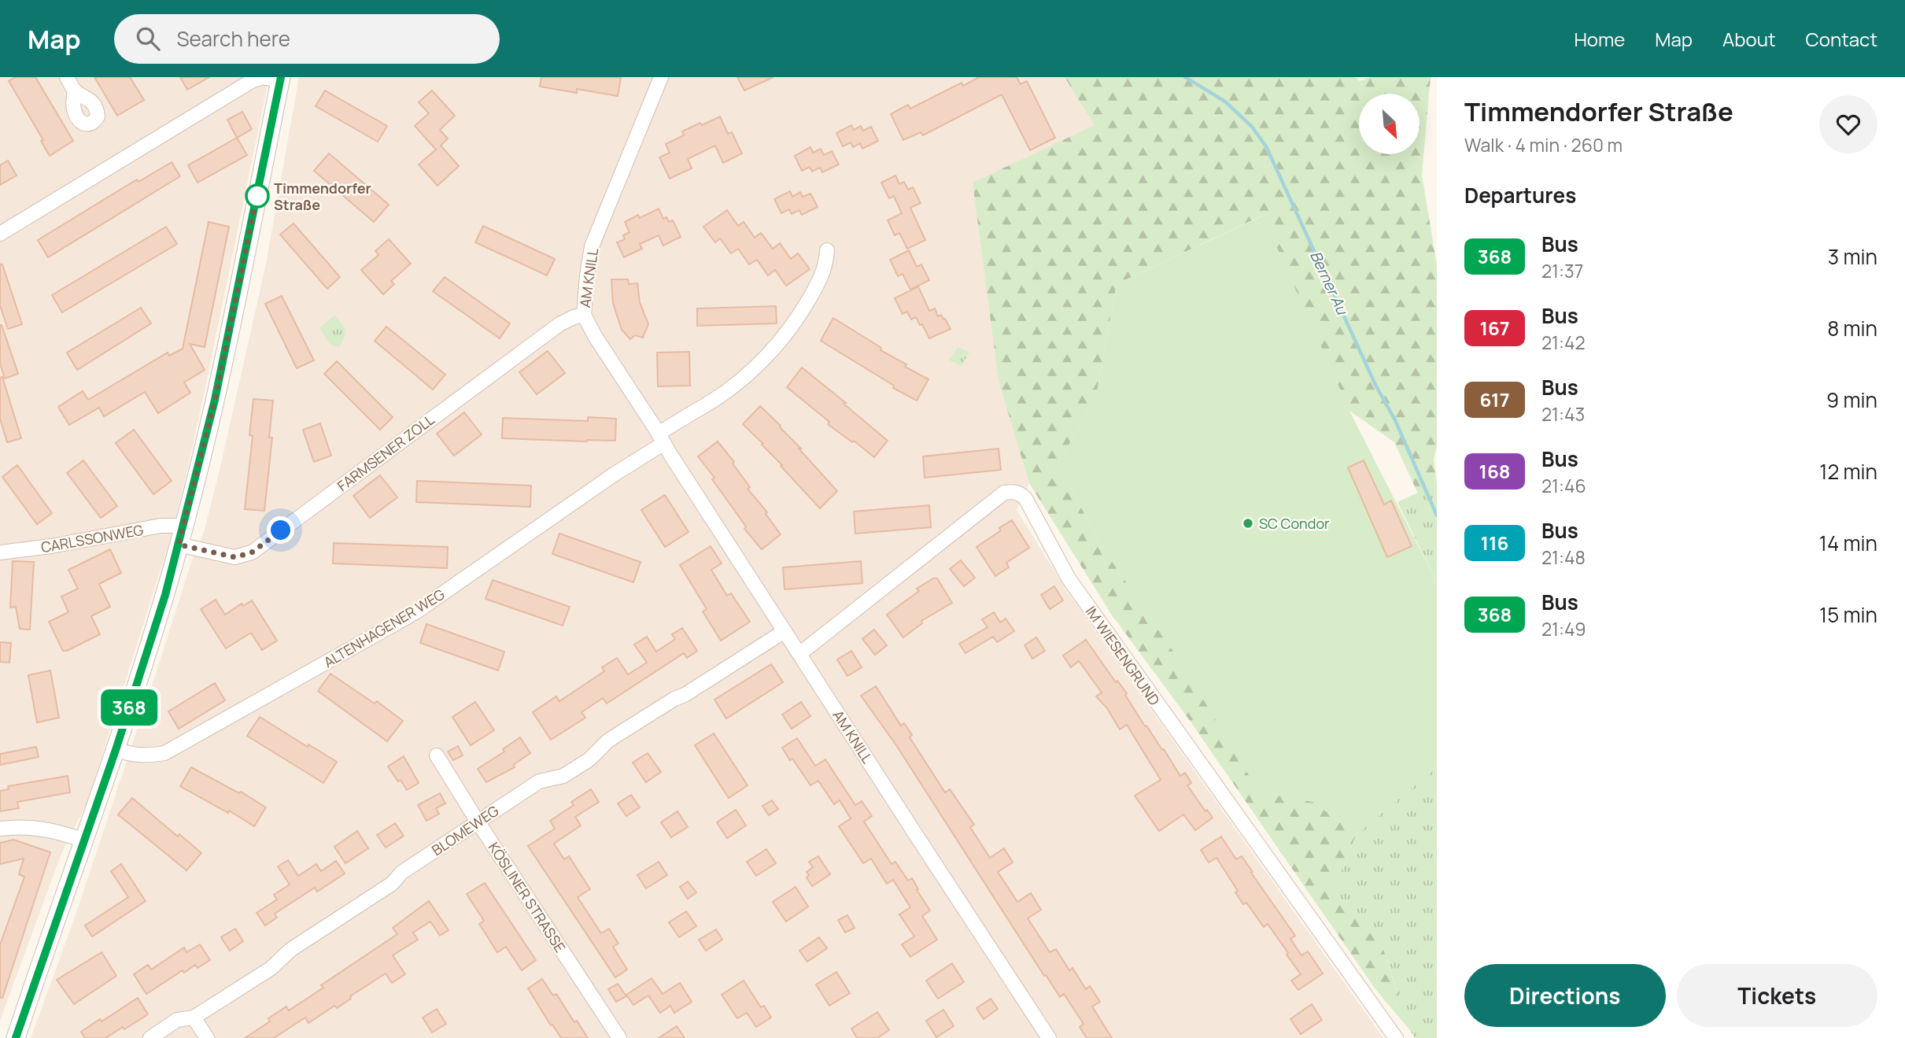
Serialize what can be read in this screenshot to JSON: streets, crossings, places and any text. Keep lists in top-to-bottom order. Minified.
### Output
{"streets":{"street":["AM KNILL","FARMSENER ZOLL","CARLSSONWEG","ALTENHAGENER WEG","IM WIESENGRUND","BLOMEWEG","KÖSLINER STRASSE"]},"crossings":[["AM KNILL","FARMSENER ZOLL"],["AM KNILL","ALTENHAGENER WEG"],["AM KNILL","IM WIESENGRUND"],["AM KNILL","BLOMEWEG"],["BLOMEWEG","KÖSLINER STRASSE"]],"water":["Berner Au"],"places":["Timmendorfer Straße","SC Condor"],"lines":["bus line 368"],"north":"bottom right","page":{"header":"Map","search":"Search here","nav":["Home","Map","About","Contact"],"on_map":"368","heading":[["Timmendorfer Straße","Walk · 4 min · 260 m"],"Departures"],"list":[{"mark":"368","name":"Bus","note":"21:37","value":"3 min"},{"mark":"167","name":"Bus","note":"21:42","value":"8 min"},{"mark":"617","name":"Bus","note":"21:43","value":"9 min"},{"mark":"168","name":"Bus","note":"21:46","value":"12 min"},{"mark":"116","name":"Bus","note":"21:48","value":"14 min"},{"mark":"368","name":"Bus","note":"21:49","value":"15 min"}],"buttons":["Directions","Tickets"]}}
